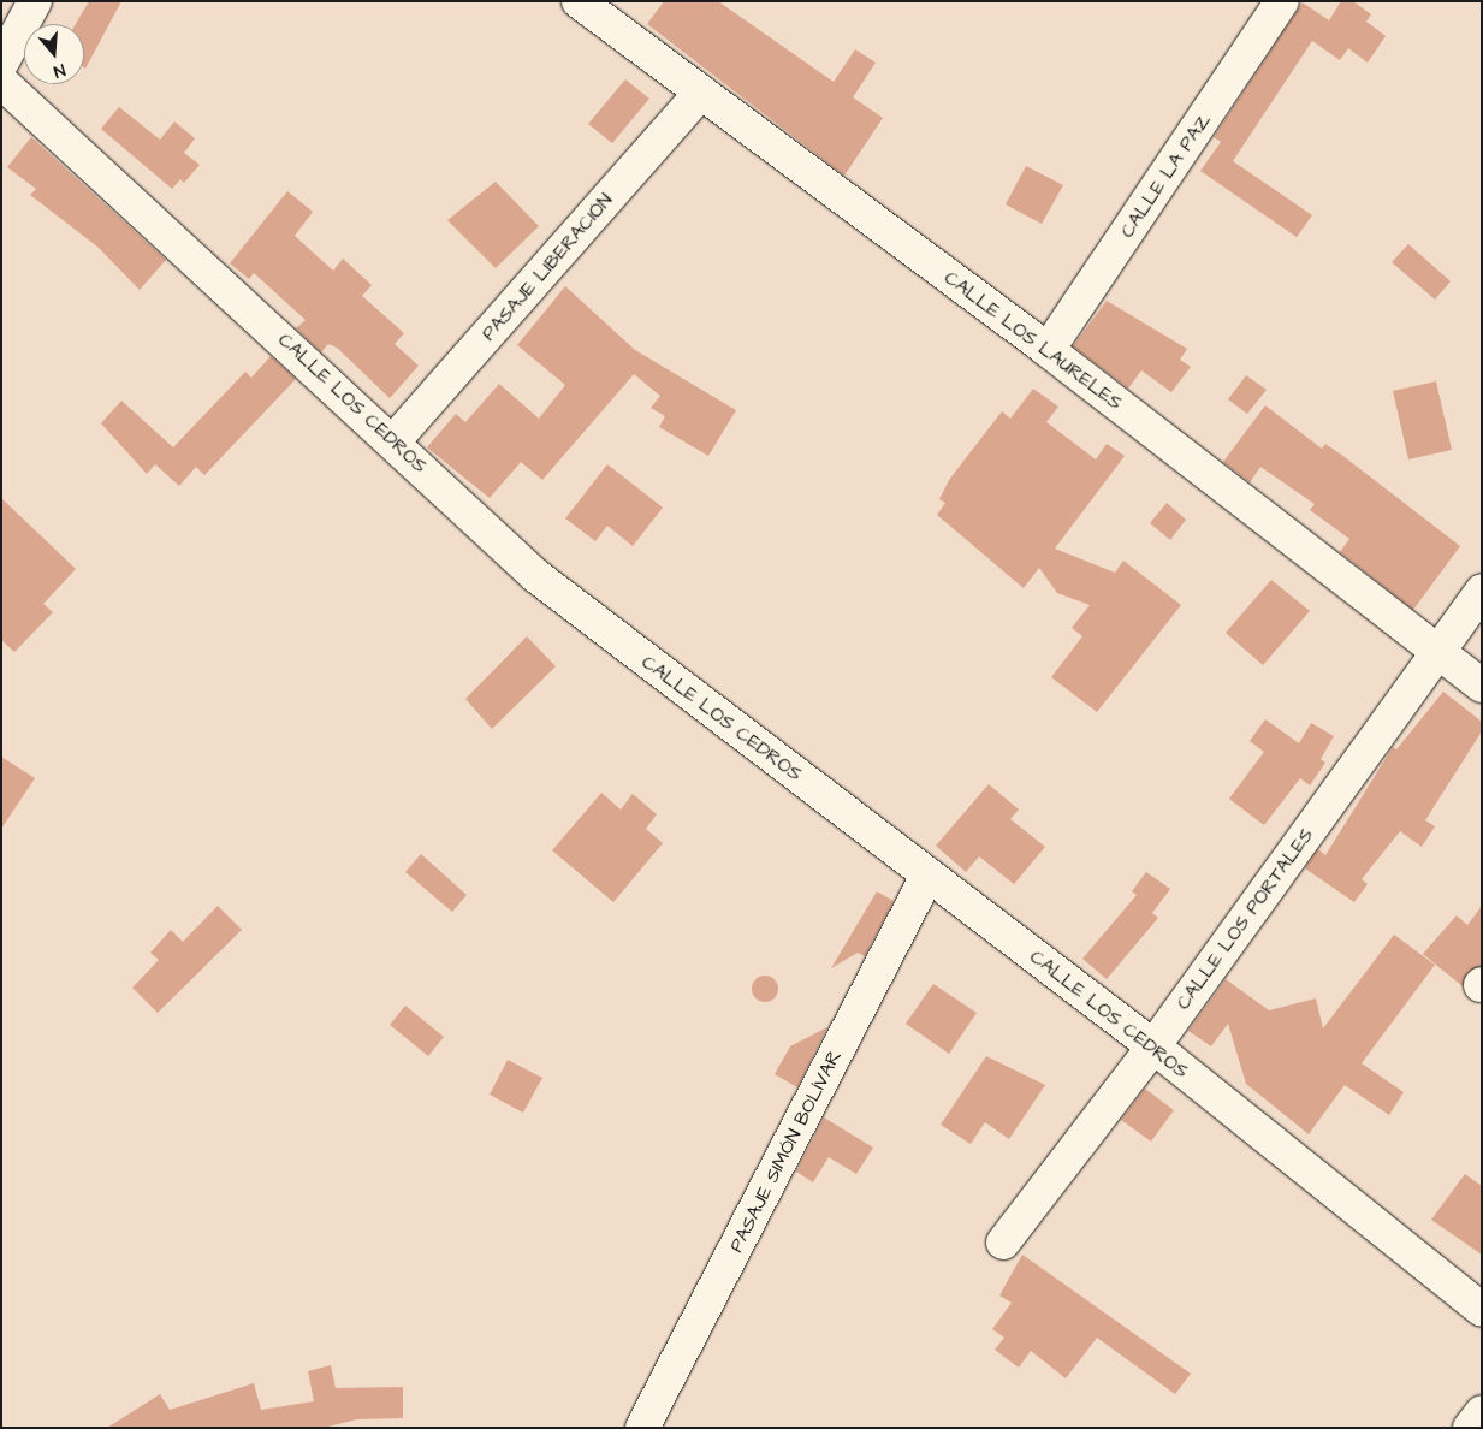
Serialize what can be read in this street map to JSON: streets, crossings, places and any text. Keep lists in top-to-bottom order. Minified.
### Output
{"streets":{"street":["CALLE LA PAZ","PASAJE LIBERACIÓN","CALLE LOS LAURELES","CALLE LOS CEDROS","CALLE LOS PORTALES","PASAJE SIMÓN BOLÍVAR"]},"crossings":[["CALLE LA PAZ","CALLE LOS LAURELES"],["PASAJE LIBERACIÓN","CALLE LOS LAURELES"],["PASAJE LIBERACIÓN","CALLE LOS CEDROS"],["CALLE LOS LAURELES","CALLE LOS PORTALES"],["CALLE LOS CEDROS","CALLE LOS PORTALES"],["CALLE LOS CEDROS","PASAJE SIMÓN BOLÍVAR"]],"north":"bottom"}
